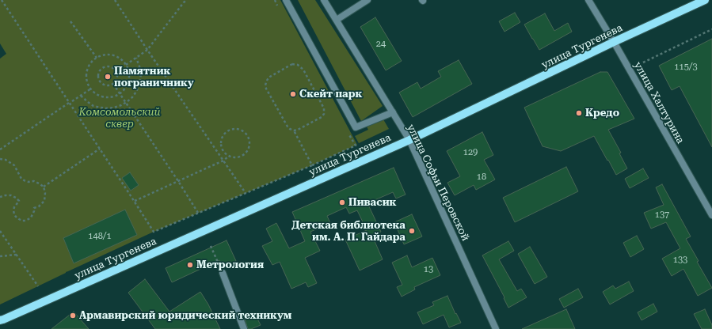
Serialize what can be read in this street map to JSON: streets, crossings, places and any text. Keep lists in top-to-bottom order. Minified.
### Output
{"streets":{"main road":["улица Тургенева"],"street":["улица Халтурина","улица Софьи Перовской"]},"crossings":[["улица Тургенева","улица Халтурина"],["улица Тургенева","улица Софьи Перовской"]],"parks":["Комсомольский сквер"],"places":["Памятник пограничнику","Скейт парк","Кредо","Пивасик","Детская библиотека им. А. П. Гайдара","Метрология","Армавирский юридический техникум"],"house_numbers":["24","115/3","129","18","137","148/1","133","13"]}
